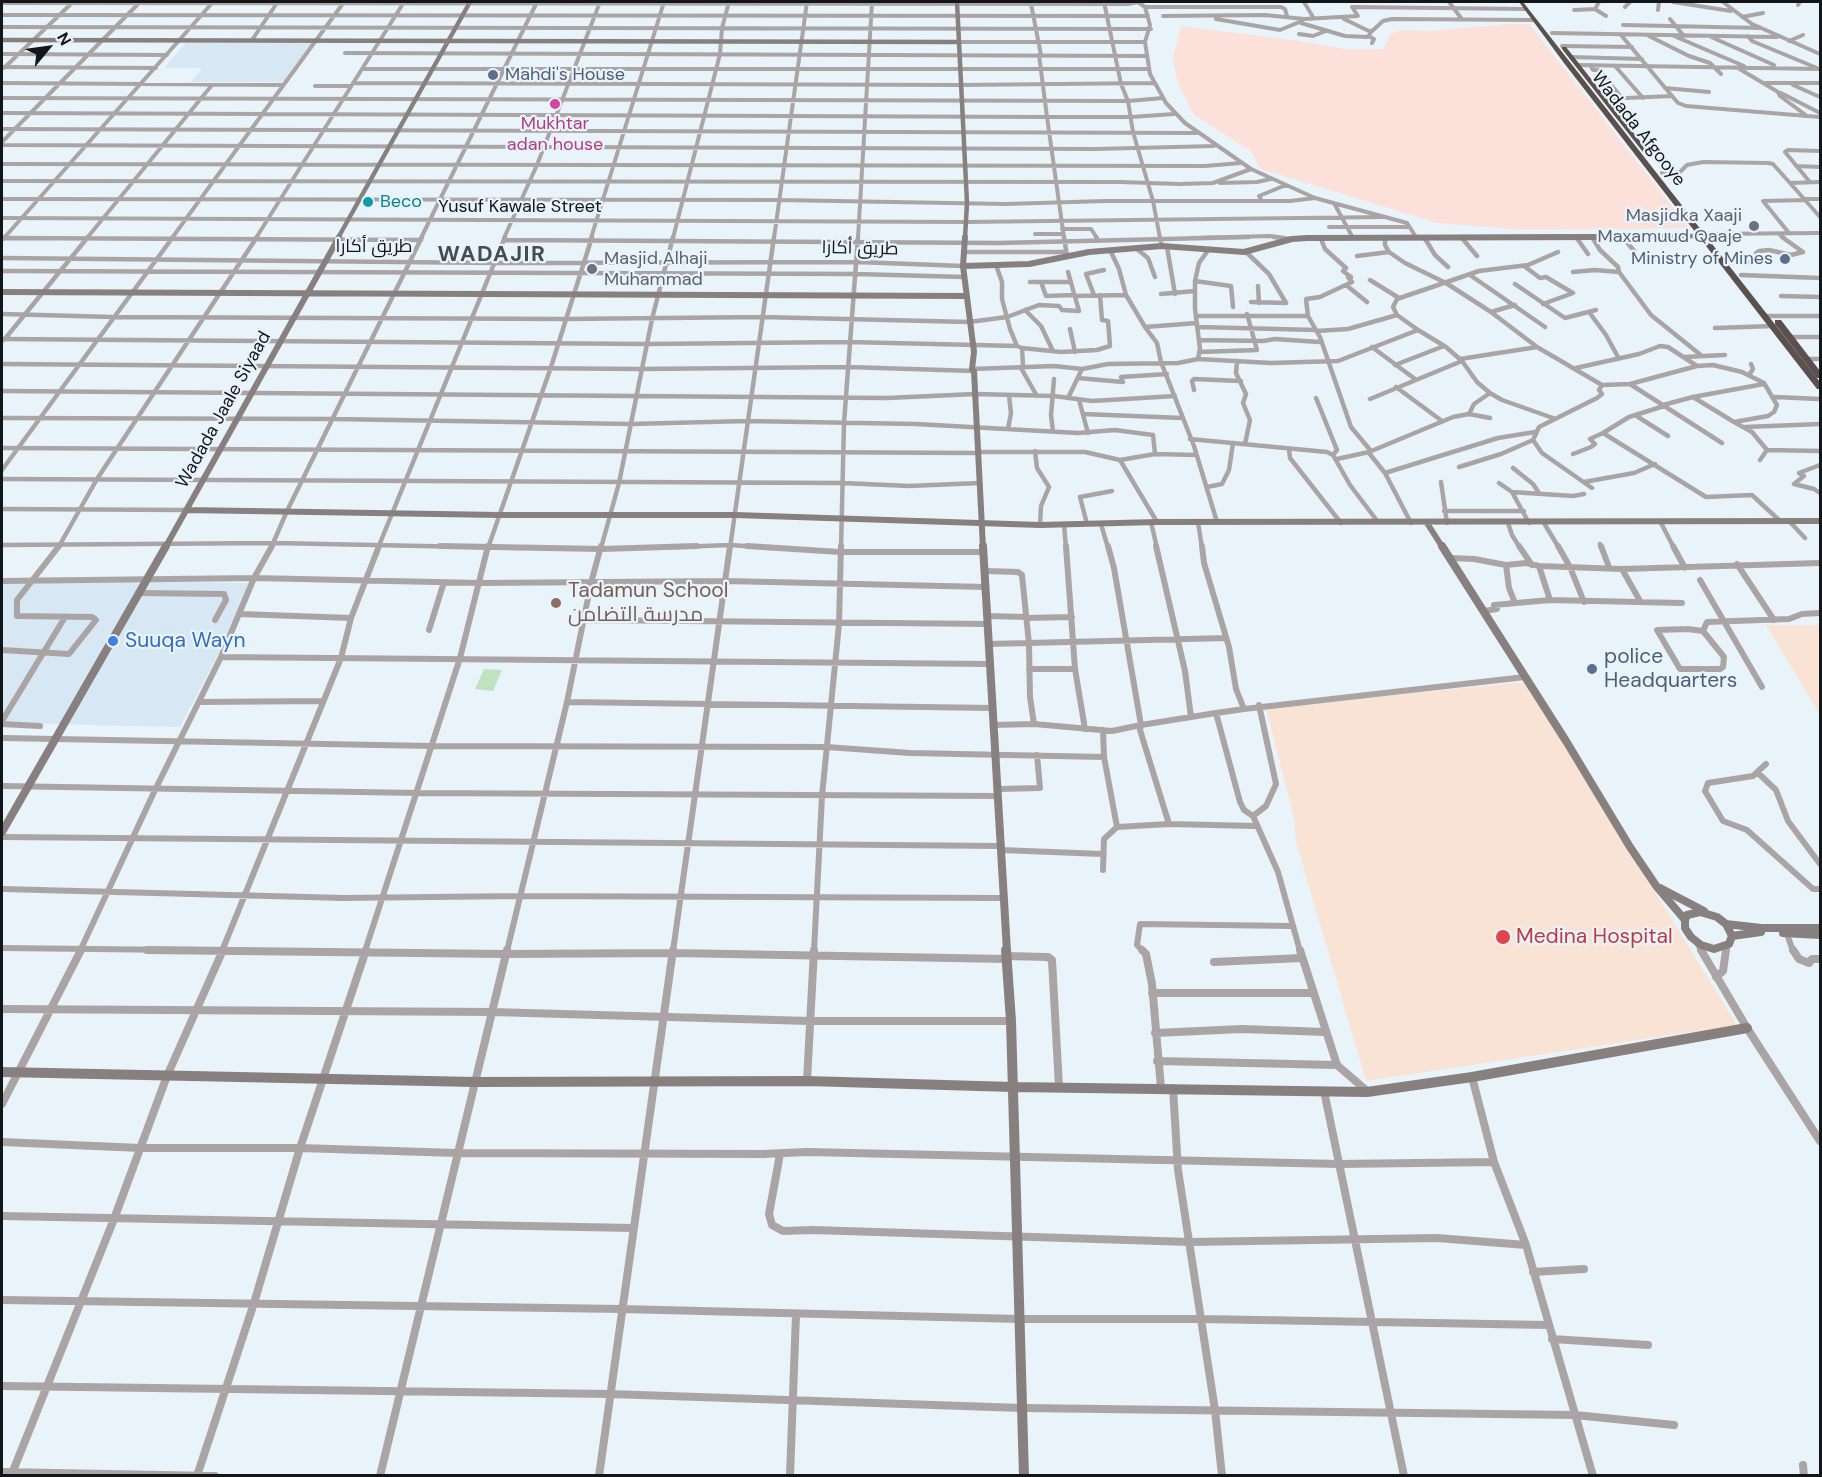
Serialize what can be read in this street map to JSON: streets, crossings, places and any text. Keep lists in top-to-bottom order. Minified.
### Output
{"streets":{"highway":["Wadada Afgooye"],"street":["Yusuf Kawale Street","طريق أكارا","Wadada Jaale Siyaad"]},"crossings":[["Yusuf Kawale Street","Wadada Jaale Siyaad"],["طريق أكارا","Wadada Jaale Siyaad"]],"districts":["WADAJIR"],"places":["Mahdi's House","Mukhtar adan house","Beco","Masjidka Xaaji Maxamuud Qaaje","Ministry of Mines","Masjid Alhaji Muhammad","Tadamun School مدرسة التضامن","Suuqa Wayn","police Headquarters","Medina Hospital"],"north":"top right"}
